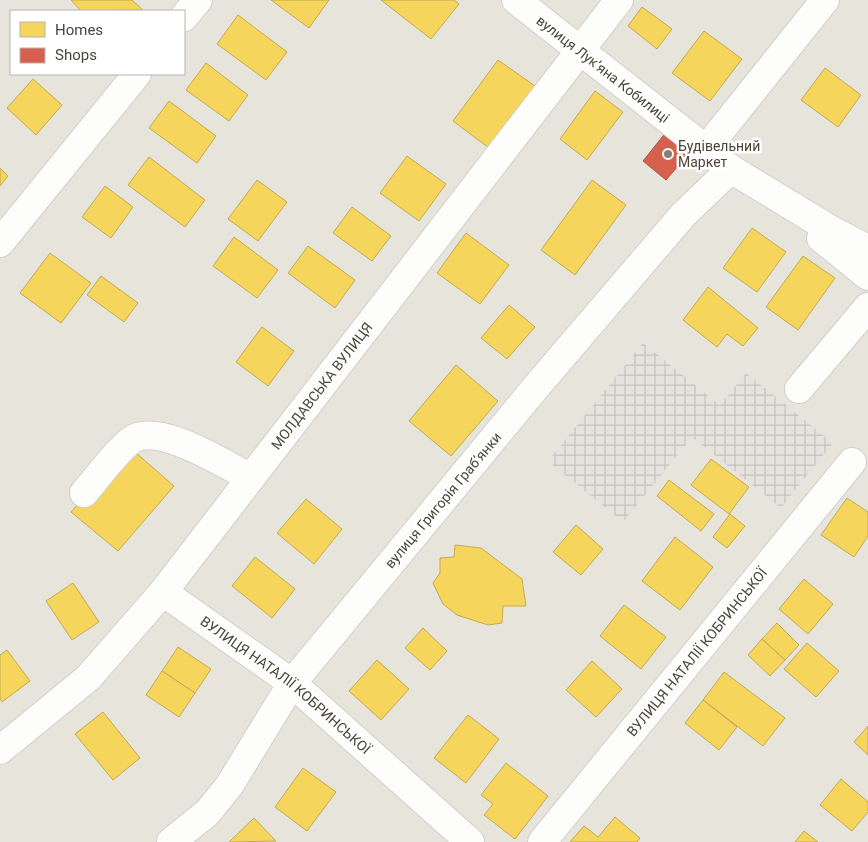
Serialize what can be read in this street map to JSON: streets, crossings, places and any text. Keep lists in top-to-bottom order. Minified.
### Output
{"streets":{"street":["вулиця Лукʼяна Кобилиці","МОЛДАВСЬКА ВУЛИЦЯ","вулиця Григорія Грабʼянки","ВУЛИЦЯ НАТАЛІЇ КОБРИНСЬКОЇ"]},"crossings":[["вулиця Лукʼяна Кобилиці","МОЛДАВСЬКА ВУЛИЦЯ"],["вулиця Лукʼяна Кобилиці","вулиця Григорія Грабʼянки"],["МОЛДАВСЬКА ВУЛИЦЯ","ВУЛИЦЯ НАТАЛІЇ КОБРИНСЬКОЇ"],["вулиця Григорія Грабʼянки","ВУЛИЦЯ НАТАЛІЇ КОБРИНСЬКОЇ"]],"places":["Будівельний Маркет"],"legend":["Homes","Shops"]}
